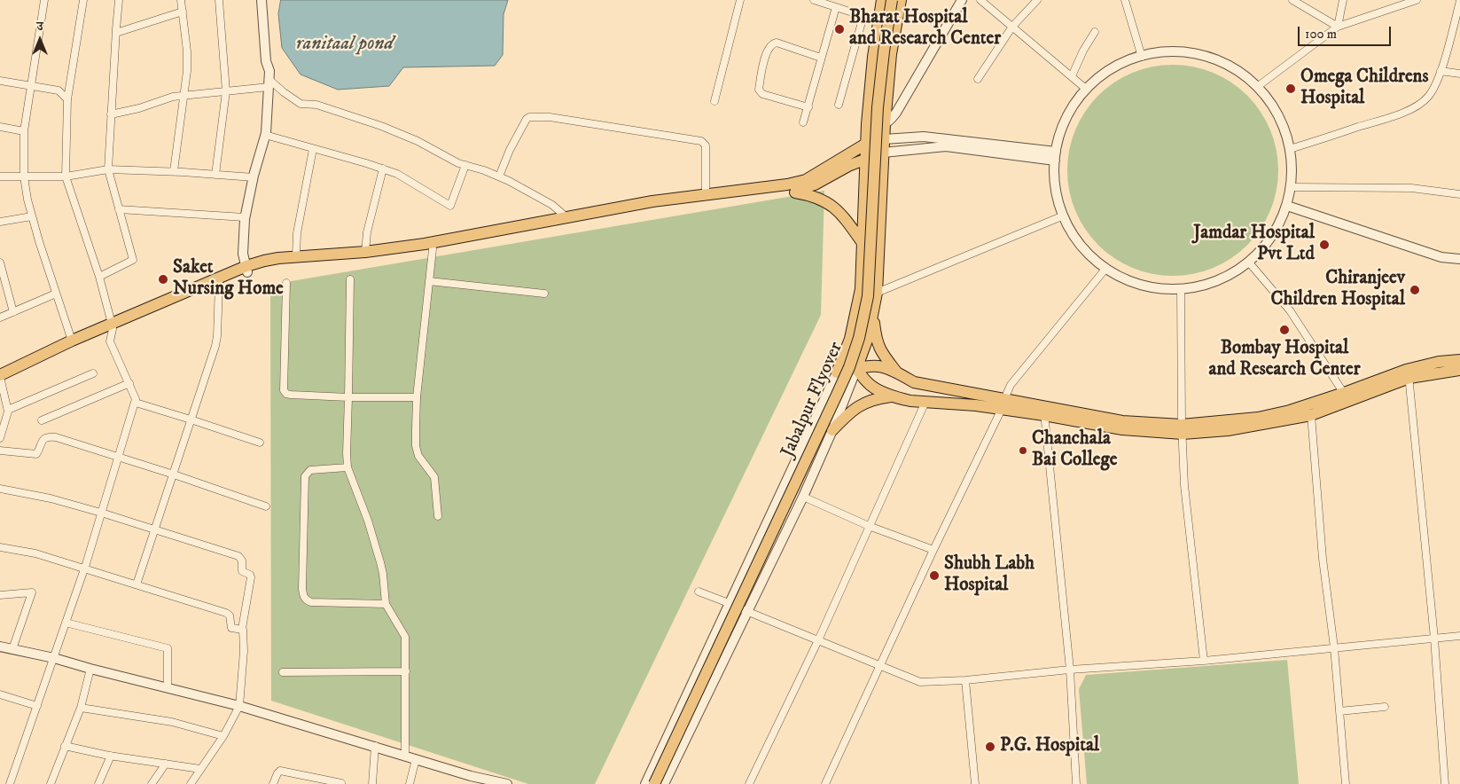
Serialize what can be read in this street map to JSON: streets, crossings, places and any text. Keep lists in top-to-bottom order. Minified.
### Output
{"streets":{"main road":["Jabalpur Flyover"]},"water":["ranitaal pond"],"places":["Bharat Hospital and Research Center","Omega Childrens Hospital","Jamdar Hospital Pvt Ltd","Saket Nursing Home","Chiranjeev Children Hospital","Bombay Hospital and Research Center","Chanchala Bai College","Shubh Labh Hospital","P.G. Hospital"],"scale_bar":"100 m","north":"top"}
